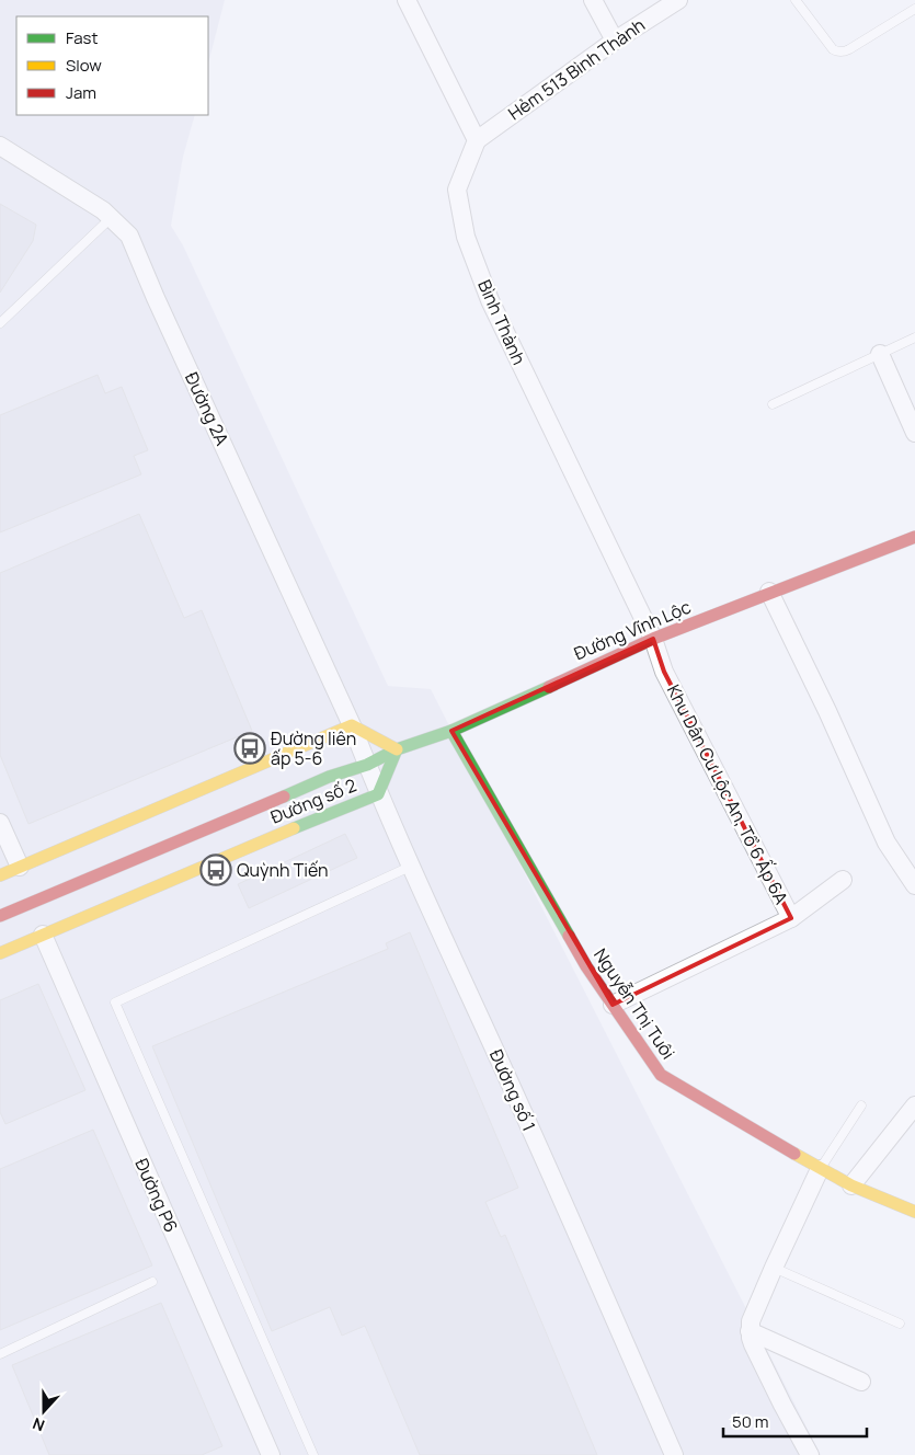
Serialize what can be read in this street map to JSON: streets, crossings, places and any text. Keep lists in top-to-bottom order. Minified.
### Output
{"streets":{"main road":["Đường Vĩnh Lộc","Đường số 2","Nguyễn Thị Tuôi"],"street":["Hẻm 513 Bình Thành","Bình Thành","Đường 2A","Khu Dân Cư Lộc An, Tổ 6 Ấp 6A","Đường số 1","Đường P6"]},"crossings":[["Hẻm 513 Bình Thành","Bình Thành"],["Bình Thành","Đường Vĩnh Lộc"],["Bình Thành","Khu Dân Cư Lộc An, Tổ 6 Ấp 6A"],["Đường 2A","Đường số 1"],["Đường Vĩnh Lộc","Khu Dân Cư Lộc An, Tổ 6 Ấp 6A"],["Đường Vĩnh Lộc","Đường số 2"],["Đường Vĩnh Lộc","Nguyễn Thị Tuôi"],["Đường Vĩnh Lộc","Đường số 1"],["Khu Dân Cư Lộc An, Tổ 6 Ấp 6A","Nguyễn Thị Tuôi"],["Đường số 2","Đường số 1"],["Đường số 2","Đường P6"]],"places":{"bus stop":["Đường liên ấp 5-6","Quỳnh Tiến"]},"legend":["Fast","Slow","Jam"],"scale_bar":"50 m","north":"bottom"}
